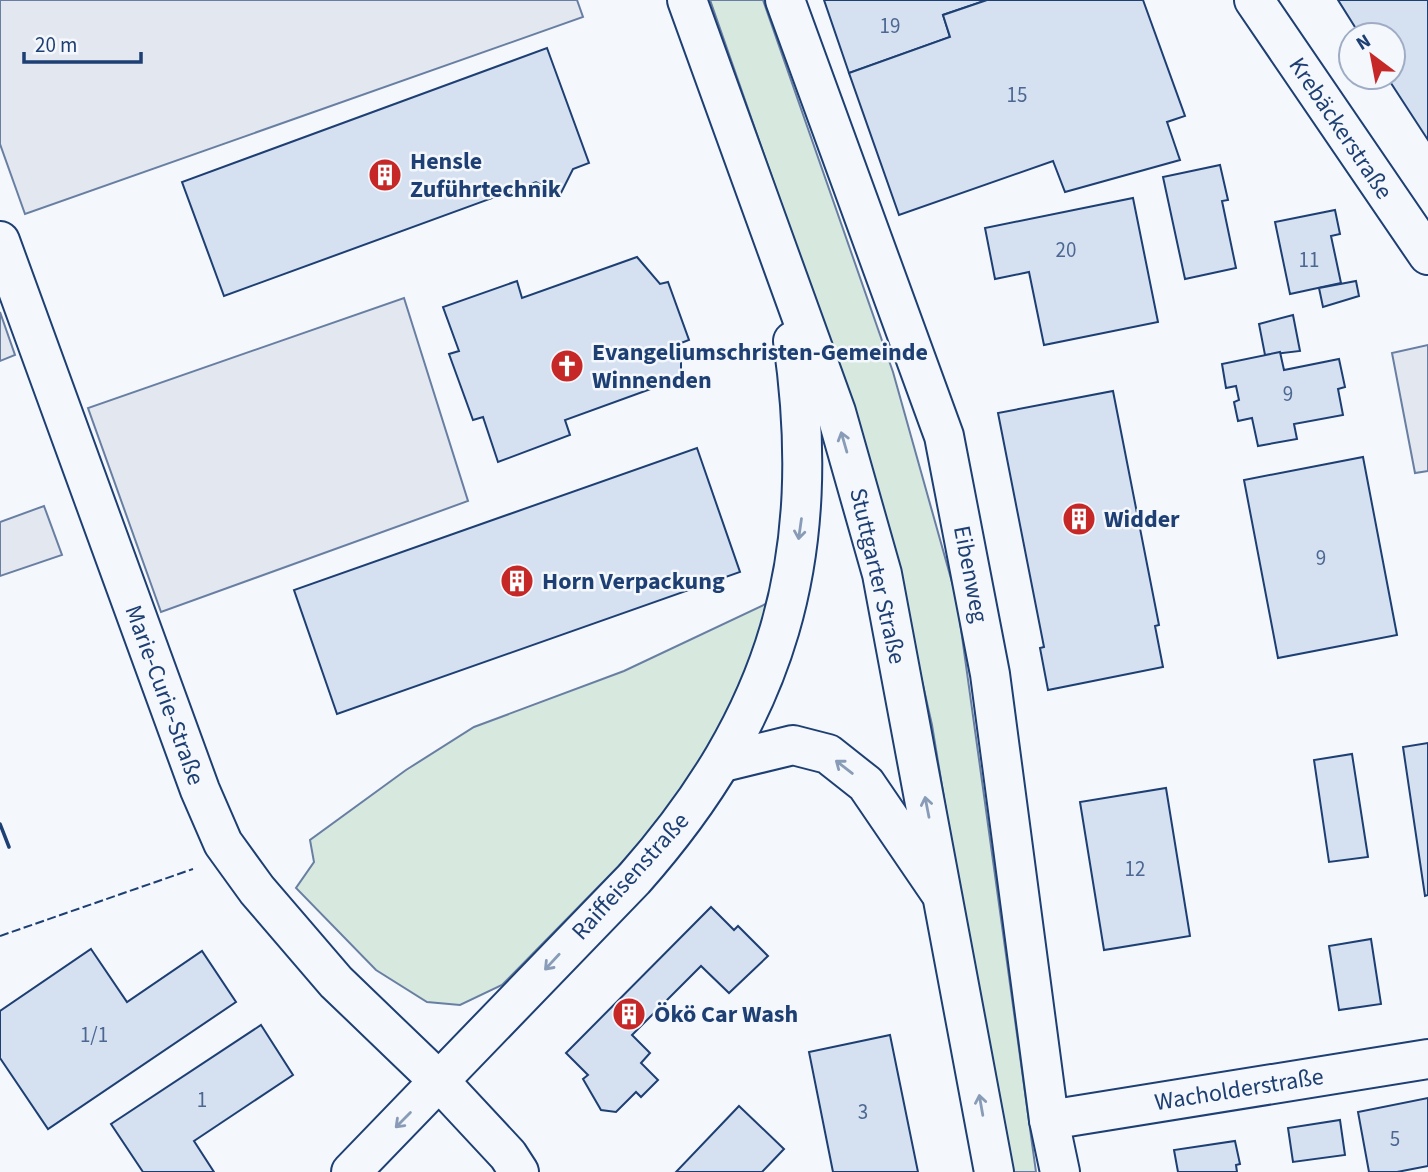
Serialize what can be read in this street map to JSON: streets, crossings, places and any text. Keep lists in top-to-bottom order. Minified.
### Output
{"streets":{"street":["Krebäckerstraße","Eibenweg","Stuttgarter Straße","Marie-Curie-Straße","Raiffeisenstraße","Wacholderstraße"]},"crossings":[["Eibenweg","Wacholderstraße"],["Stuttgarter Straße","Raiffeisenstraße"],["Marie-Curie-Straße","Raiffeisenstraße"]],"one_way":["Stuttgarter Straße","Raiffeisenstraße"],"places":{"building":["Hensle Zuführtechnik","Widder","Horn Verpackung","Ökö Car Wash"],"church":["Evangeliumschristen-Gemeinde Winnenden"]},"house_numbers":["19","15","20","11","9","9","12","1/1","1","3","5"],"scale_bar":"20 m","north":"top left"}
